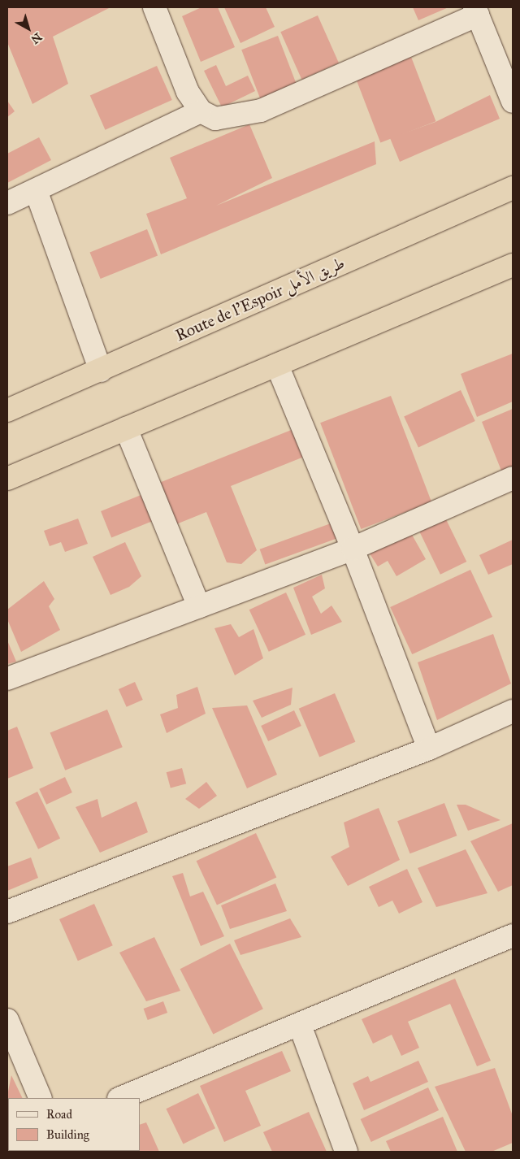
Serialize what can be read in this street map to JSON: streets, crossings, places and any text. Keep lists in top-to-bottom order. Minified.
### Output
{"streets":{"highway":["Route de l’Espoir طريق الأمل"]},"legend":["Road","Building"],"north":"bottom right"}
